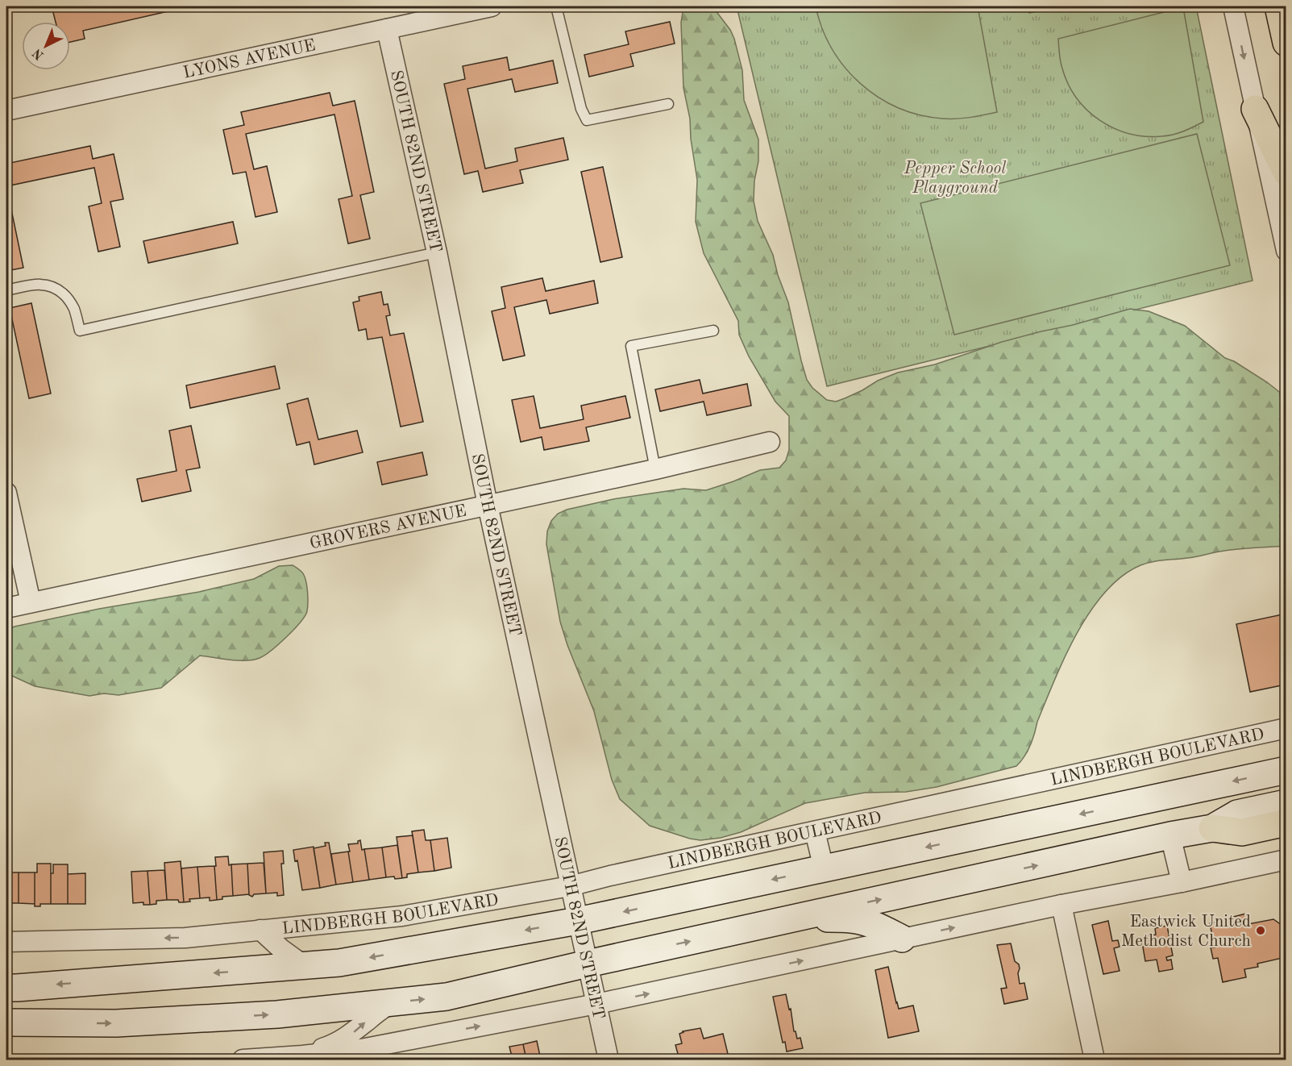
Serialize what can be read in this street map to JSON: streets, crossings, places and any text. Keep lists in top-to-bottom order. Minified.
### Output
{"streets":{"street":["LYONS AVENUE","SOUTH 82ND STREET","GROVERS AVENUE","LINDBERGH BOULEVARD"]},"crossings":[["LYONS AVENUE","SOUTH 82ND STREET"],["SOUTH 82ND STREET","GROVERS AVENUE"],["SOUTH 82ND STREET","LINDBERGH BOULEVARD"]],"parks":["Pepper School Playground"],"places":["Eastwick United Methodist Church"],"north":"bottom left"}
